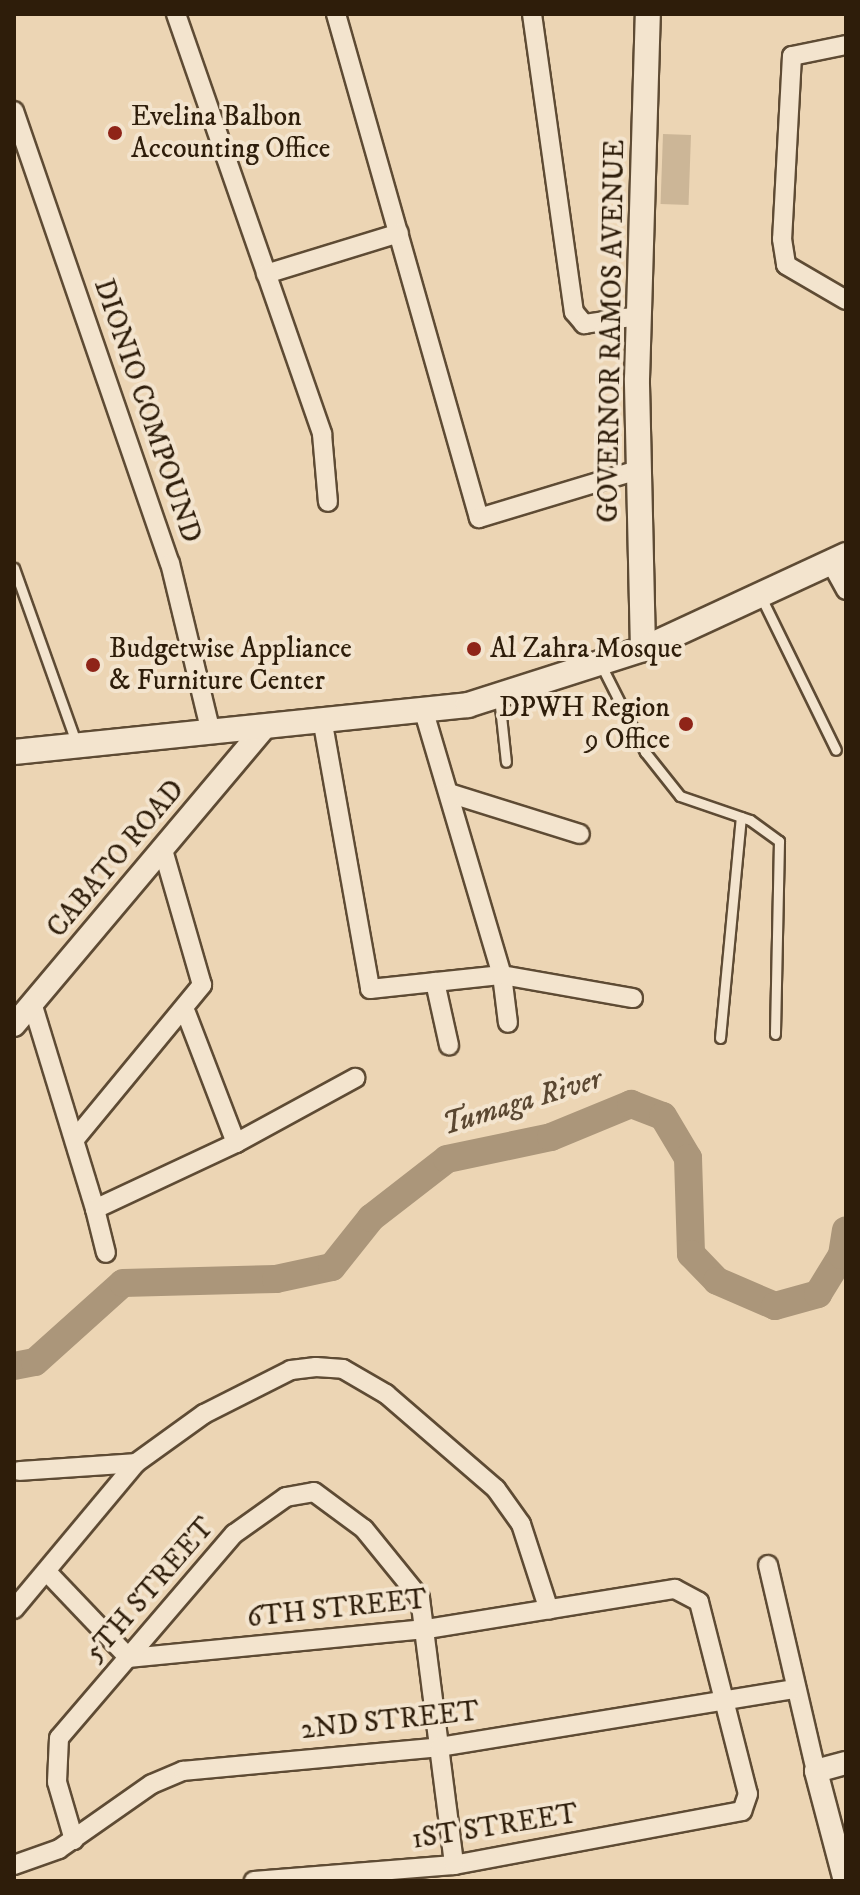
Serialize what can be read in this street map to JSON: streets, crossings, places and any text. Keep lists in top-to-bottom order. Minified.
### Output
{"streets":{"main road":["GOVERNOR RAMOS AVENUE"],"street":["DIONIO COMPOUND","CABATO ROAD","5TH STREET","6TH STREET","2ND STREET","1ST STREET"]},"crossings":[["5TH STREET","6TH STREET"],["5TH STREET","2ND STREET"],["6TH STREET","2ND STREET"],["6TH STREET","1ST STREET"],["2ND STREET","1ST STREET"]],"water":["Tumaga River"],"places":["Evelina Balbon Accounting Office","Al Zahra Mosque","Budgetwise Appliance & Furniture Center","DPWH Region 9 Office"]}
